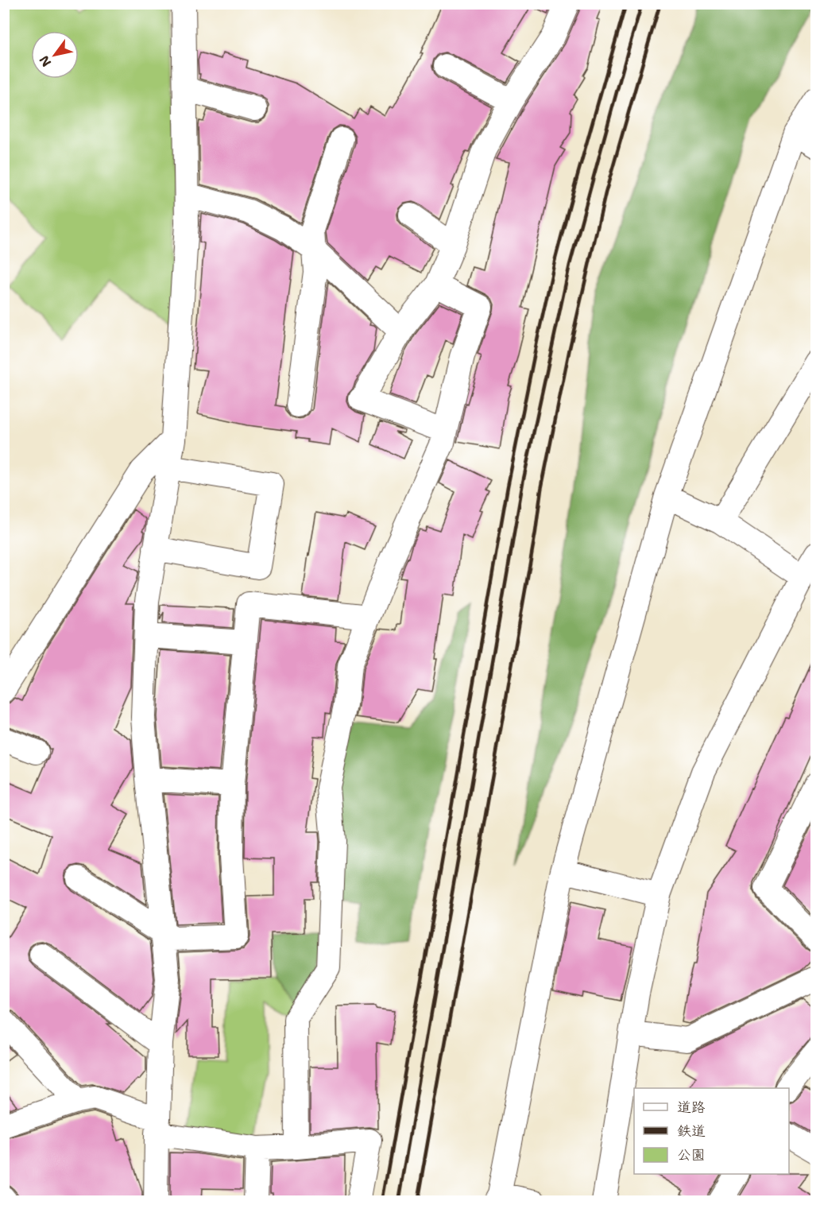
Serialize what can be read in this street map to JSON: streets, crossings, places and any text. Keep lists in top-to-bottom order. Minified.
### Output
{"legend":["道路","鉄道","公園"],"north":"bottom left"}
